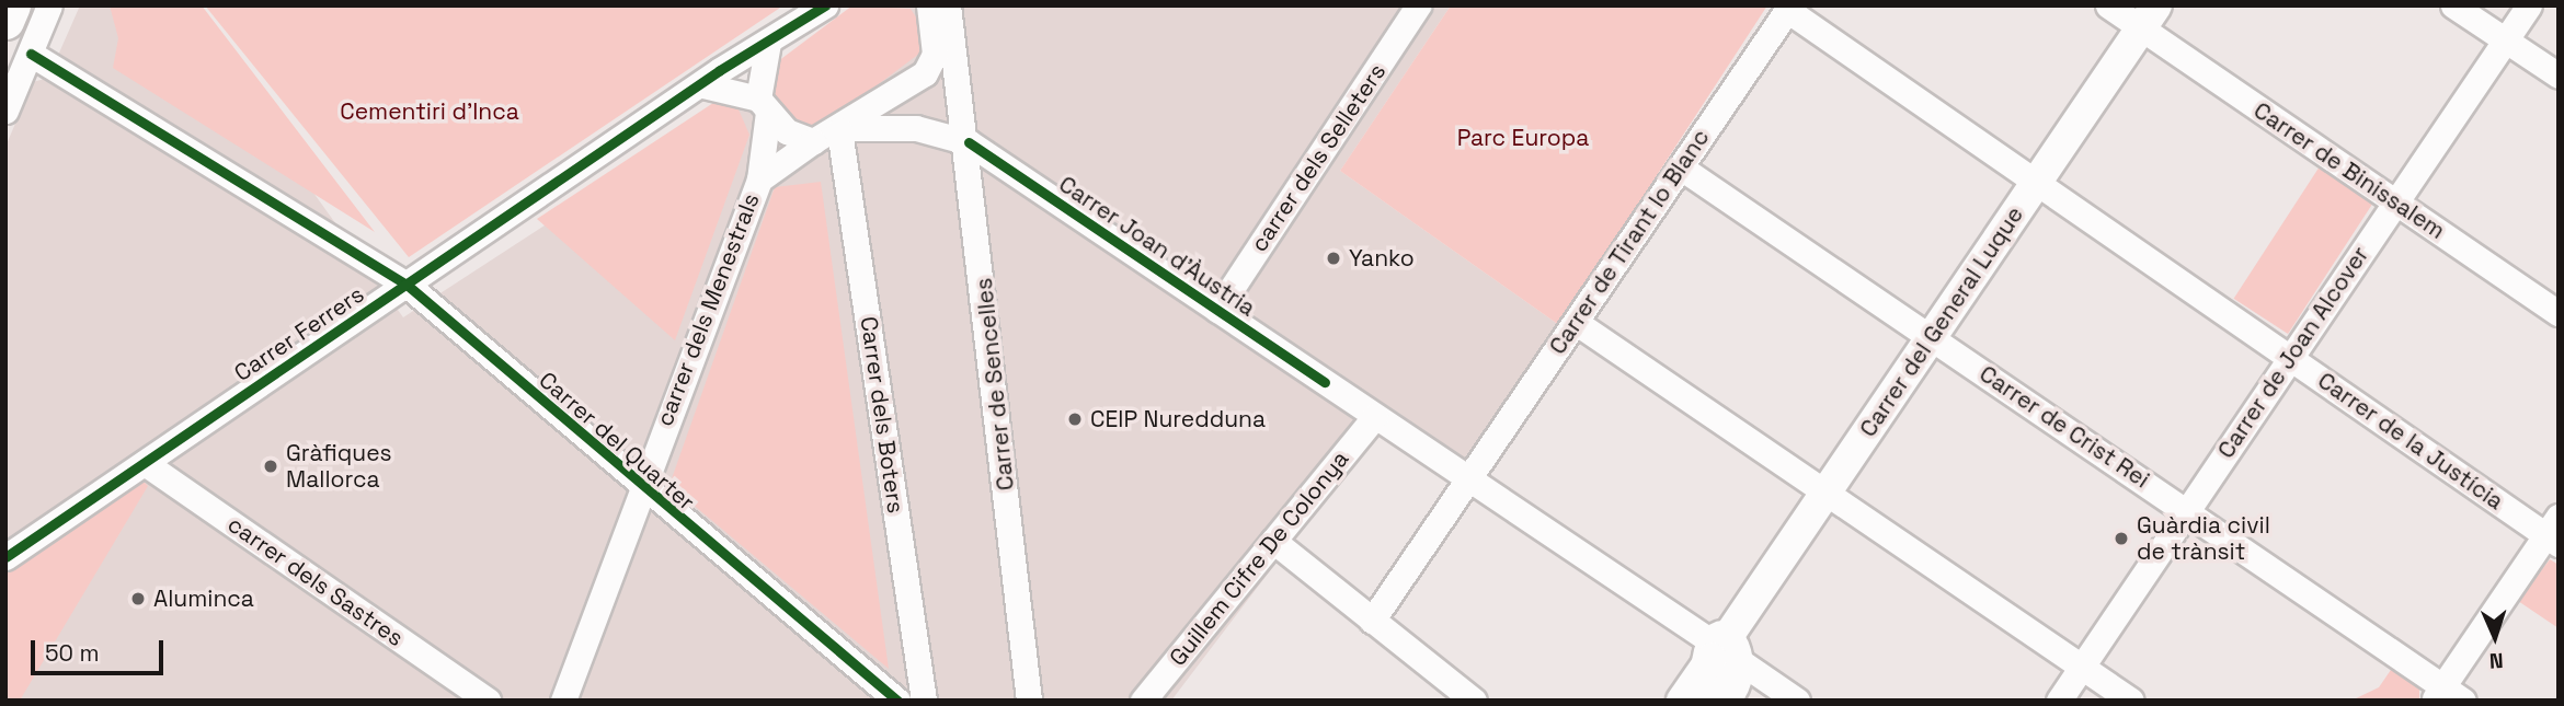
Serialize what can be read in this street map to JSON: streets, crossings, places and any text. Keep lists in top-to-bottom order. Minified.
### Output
{"streets":{"main road":["Carrer del General Luque"],"street":["carrer dels Selleters","Carrer de Binissalem","Carrer de Tirant lo Blanc","Carrer Joan d'Àustria","carrer dels Menestrals","Carrer Ferrers","Carrer de Joan Alcover","Carrer de Sencelles","Carrer dels Boters","Carrer de Crist Rei","Carrer del Quarter","Carrer de la Justícia","Guillem Cifre De Colonya","carrer dels Sastres"]},"crossings":[["carrer dels Selleters","Carrer Joan d'Àustria"],["Carrer de Binissalem","Carrer del General Luque"],["Carrer de Binissalem","Carrer de Joan Alcover"],["Carrer de Tirant lo Blanc","Carrer Joan d'Àustria"],["Carrer de Tirant lo Blanc","Carrer de Crist Rei"],["Carrer de Tirant lo Blanc","Carrer de la Justícia"],["Carrer Joan d'Àustria","carrer dels Menestrals"],["Carrer Joan d'Àustria","Carrer del General Luque"],["Carrer Joan d'Àustria","Carrer de Sencelles"],["Carrer Joan d'Àustria","Carrer dels Boters"],["Carrer Joan d'Àustria","Guillem Cifre De Colonya"],["carrer dels Menestrals","Carrer Ferrers"],["carrer dels Menestrals","Carrer dels Boters"],["carrer dels Menestrals","Carrer del Quarter"],["Carrer del General Luque","Carrer de Crist Rei"],["Carrer del General Luque","Carrer de la Justícia"],["Carrer Ferrers","Carrer del Quarter"],["Carrer Ferrers","carrer dels Sastres"],["Carrer de Joan Alcover","Carrer de Crist Rei"],["Carrer de Joan Alcover","Carrer de la Justícia"]],"parks":["Cementiri d'Inca","Parc Europa"],"places":["Yanko","CEIP Nuredduna","Gràfiques Mallorca","Guàrdia civil de trànsit","Aluminca"],"scale_bar":"50 m","north":"bottom"}
